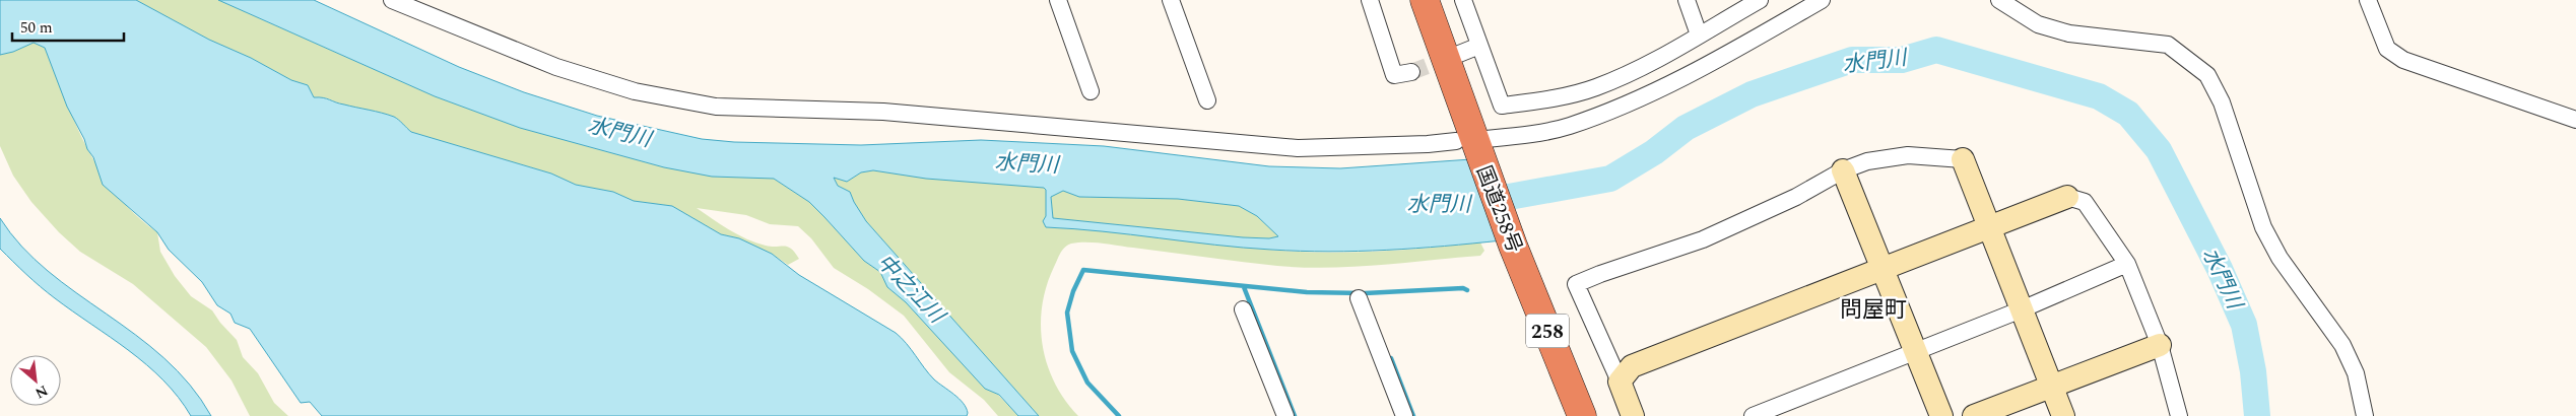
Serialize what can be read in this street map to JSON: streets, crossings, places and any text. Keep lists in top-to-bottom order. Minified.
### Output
{"streets":{"highway":["国道258号","258"]},"districts":["問屋町"],"water":["水門川","中之江川"],"scale_bar":"50 m","north":"bottom right"}
